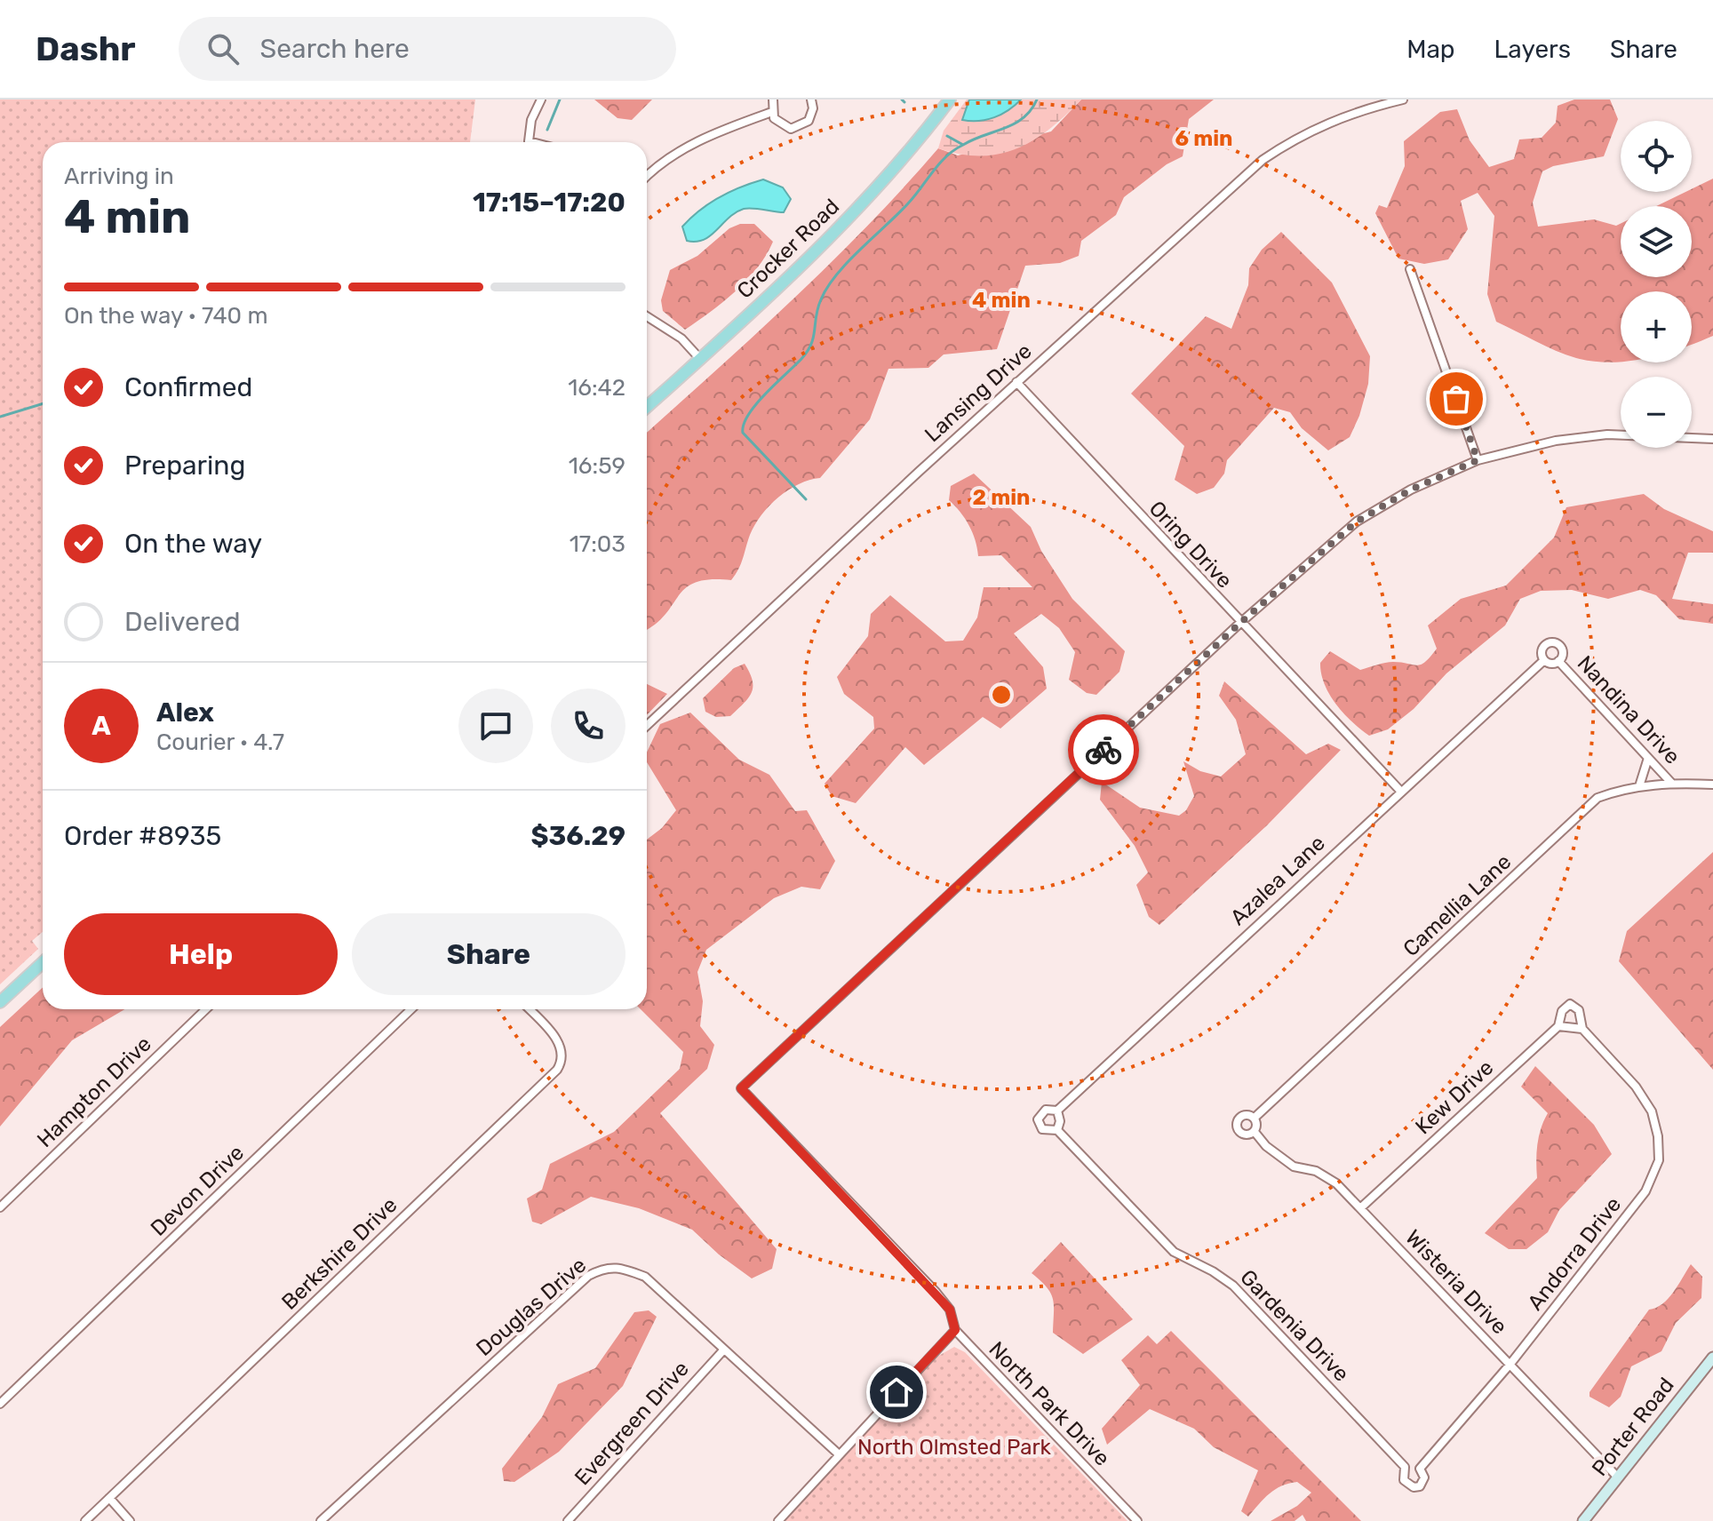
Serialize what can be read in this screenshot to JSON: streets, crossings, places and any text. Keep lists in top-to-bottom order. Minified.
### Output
{"streets":{"main road":["Crocker Road","Porter Road"],"street":["Lansing Drive","Oring Drive","Nandina Drive","Azalea Lane","Camellia Lane","Hampton Drive","Kew Drive","Devon Drive","Berkshire Drive","Andorra Drive","Wisteria Drive","Douglas Drive","Gardenia Drive","North Park Drive","Evergreen Drive"]},"crossings":[["Lansing Drive","Oring Drive"],["Oring Drive","Azalea Lane"],["Oring Drive","North Park Drive"],["Nandina Drive","Azalea Lane"],["Nandina Drive","Camellia Lane"],["Azalea Lane","Gardenia Drive"],["Camellia Lane","Wisteria Drive"],["Kew Drive","Andorra Drive"],["Kew Drive","Wisteria Drive"],["Andorra Drive","Wisteria Drive"],["Andorra Drive","Gardenia Drive"],["Wisteria Drive","Porter Road"],["Douglas Drive","Evergreen Drive"]],"parks":["North Olmsted Park"],"page":{"header":"Dashr","search":"Search here","nav":["Map","Layers","Share"],"map_buttons":["+","−"],"heading":["4 min","Arriving in","17:15–17:20"],"panel":["Alex","Courier · 4.7","Order #8935","$36.29"],"bar":"On the way · 740 m","list":[["Confirmed","16:42"],["Preparing","16:59"],["On the way","17:03"],"Delivered"],"round":"A","buttons":["Help","Share"]},"rings":["6 min","4 min","2 min"]}
